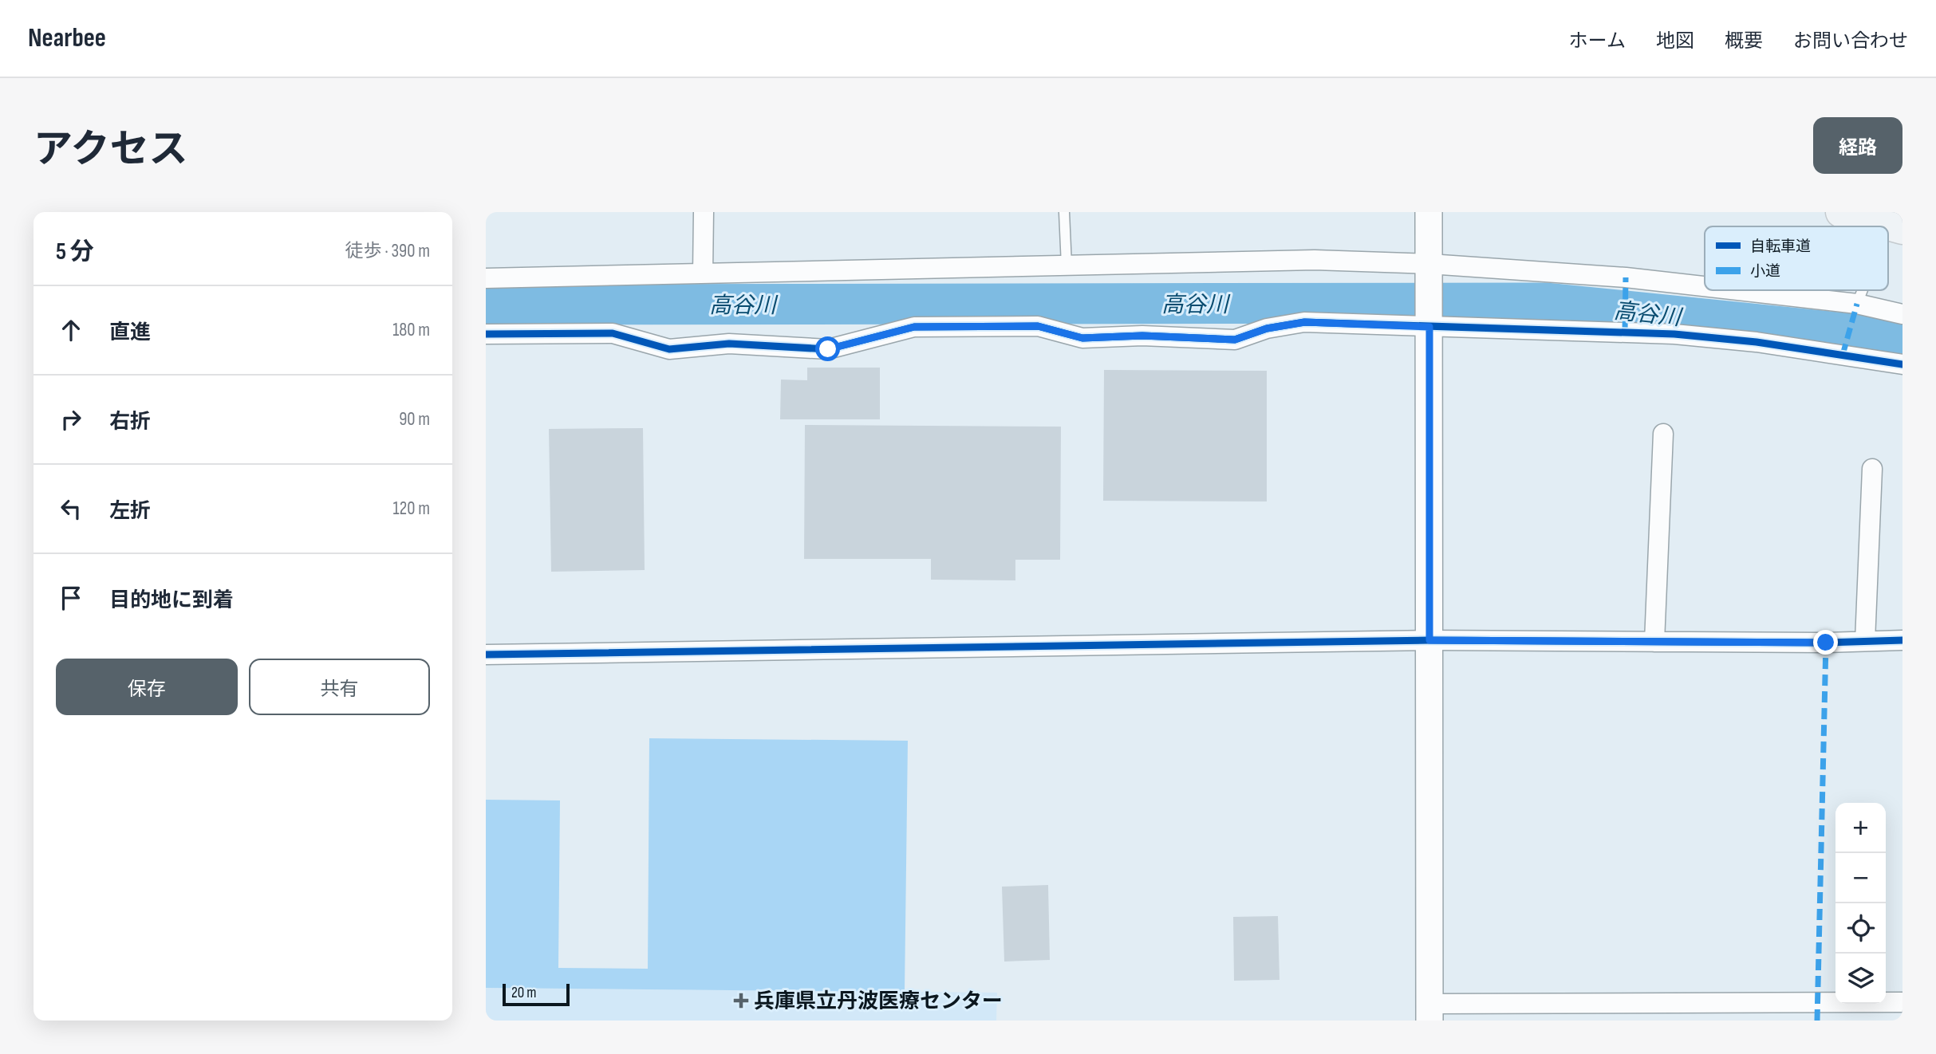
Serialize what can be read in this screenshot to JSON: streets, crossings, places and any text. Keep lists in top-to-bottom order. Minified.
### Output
{"water":["高谷川"],"places":{"health":["兵庫県立丹波医療センター"]},"legend":["自転車道","小道"],"scale_bar":"20 m","page":{"header":"Nearbee","nav":["ホーム","地図","概要","お問い合わせ"],"title":"アクセス","buttons":["経路",["保存","共有"]],"heading":["5 分","徒歩 · 390 m"],"list":[["直進","180 m"],["右折","90 m"],["左折","120 m"],"目的地に到着"],"map_buttons":["+","−"],"scale":"20 m"}}
